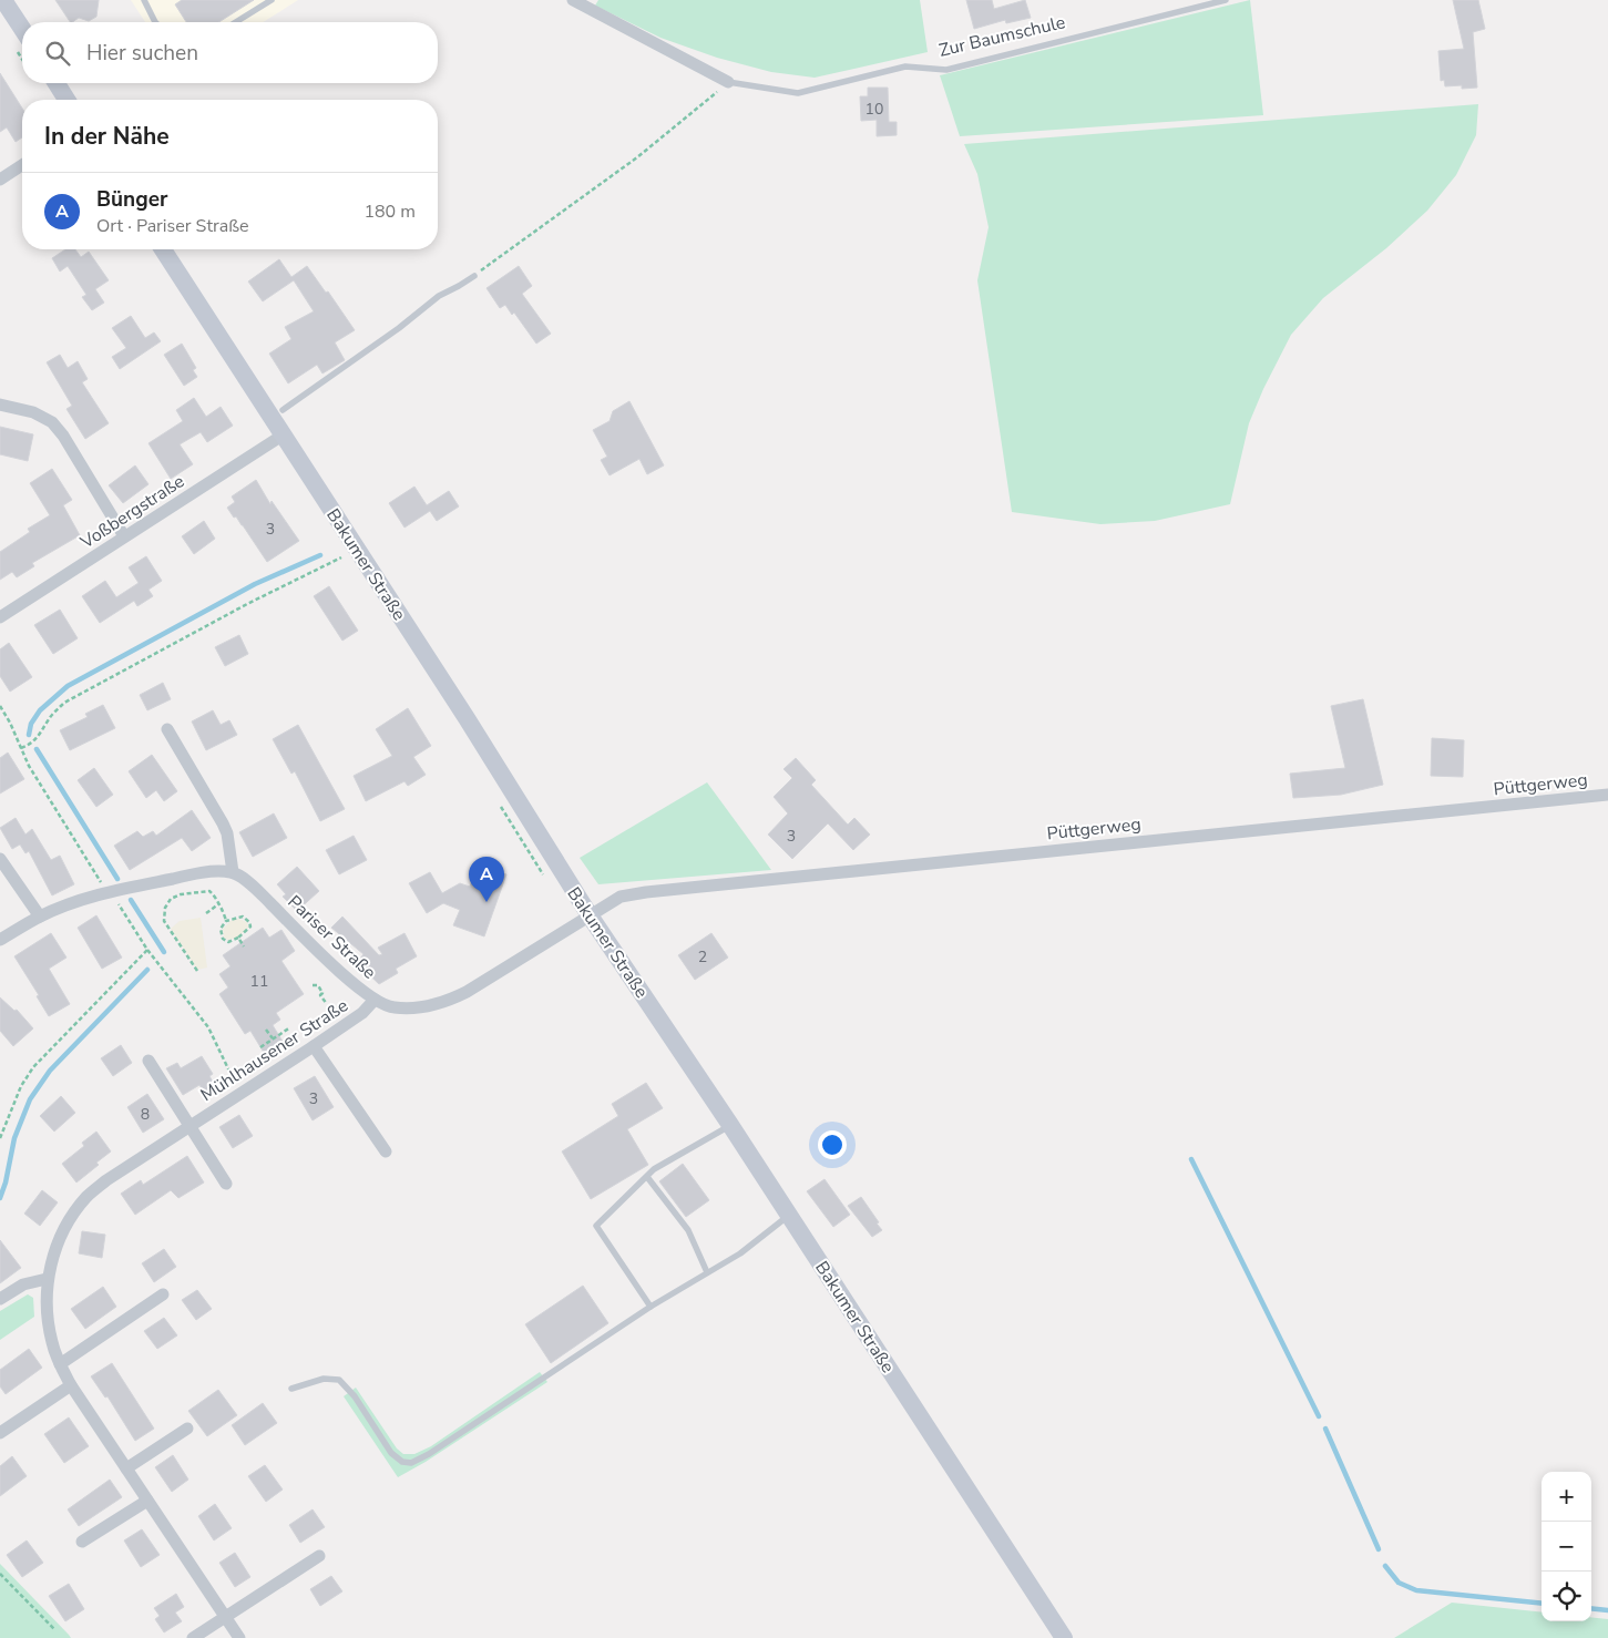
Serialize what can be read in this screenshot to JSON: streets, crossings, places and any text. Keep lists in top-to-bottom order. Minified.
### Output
{"streets":{"main road":["Bakumer Straße"],"street":["Zur Baumschule","Voßbergstraße","Püttgerweg","Pariser Straße","Mühlhausener Straße"]},"crossings":[["Voßbergstraße","Bakumer Straße"],["Bakumer Straße","Püttgerweg"],["Bakumer Straße","Pariser Straße"],["Püttgerweg","Pariser Straße"],["Pariser Straße","Mühlhausener Straße"]],"house_numbers":["10","3","3","2","11","3","8"],"page":{"search":"Hier suchen","heading":"In der Nähe","list":[{"mark":"A","name":"Bünger","note":"Ort · Pariser Straße","value":"180 m"}],"pins":"A","map_buttons":["+","−"]}}
